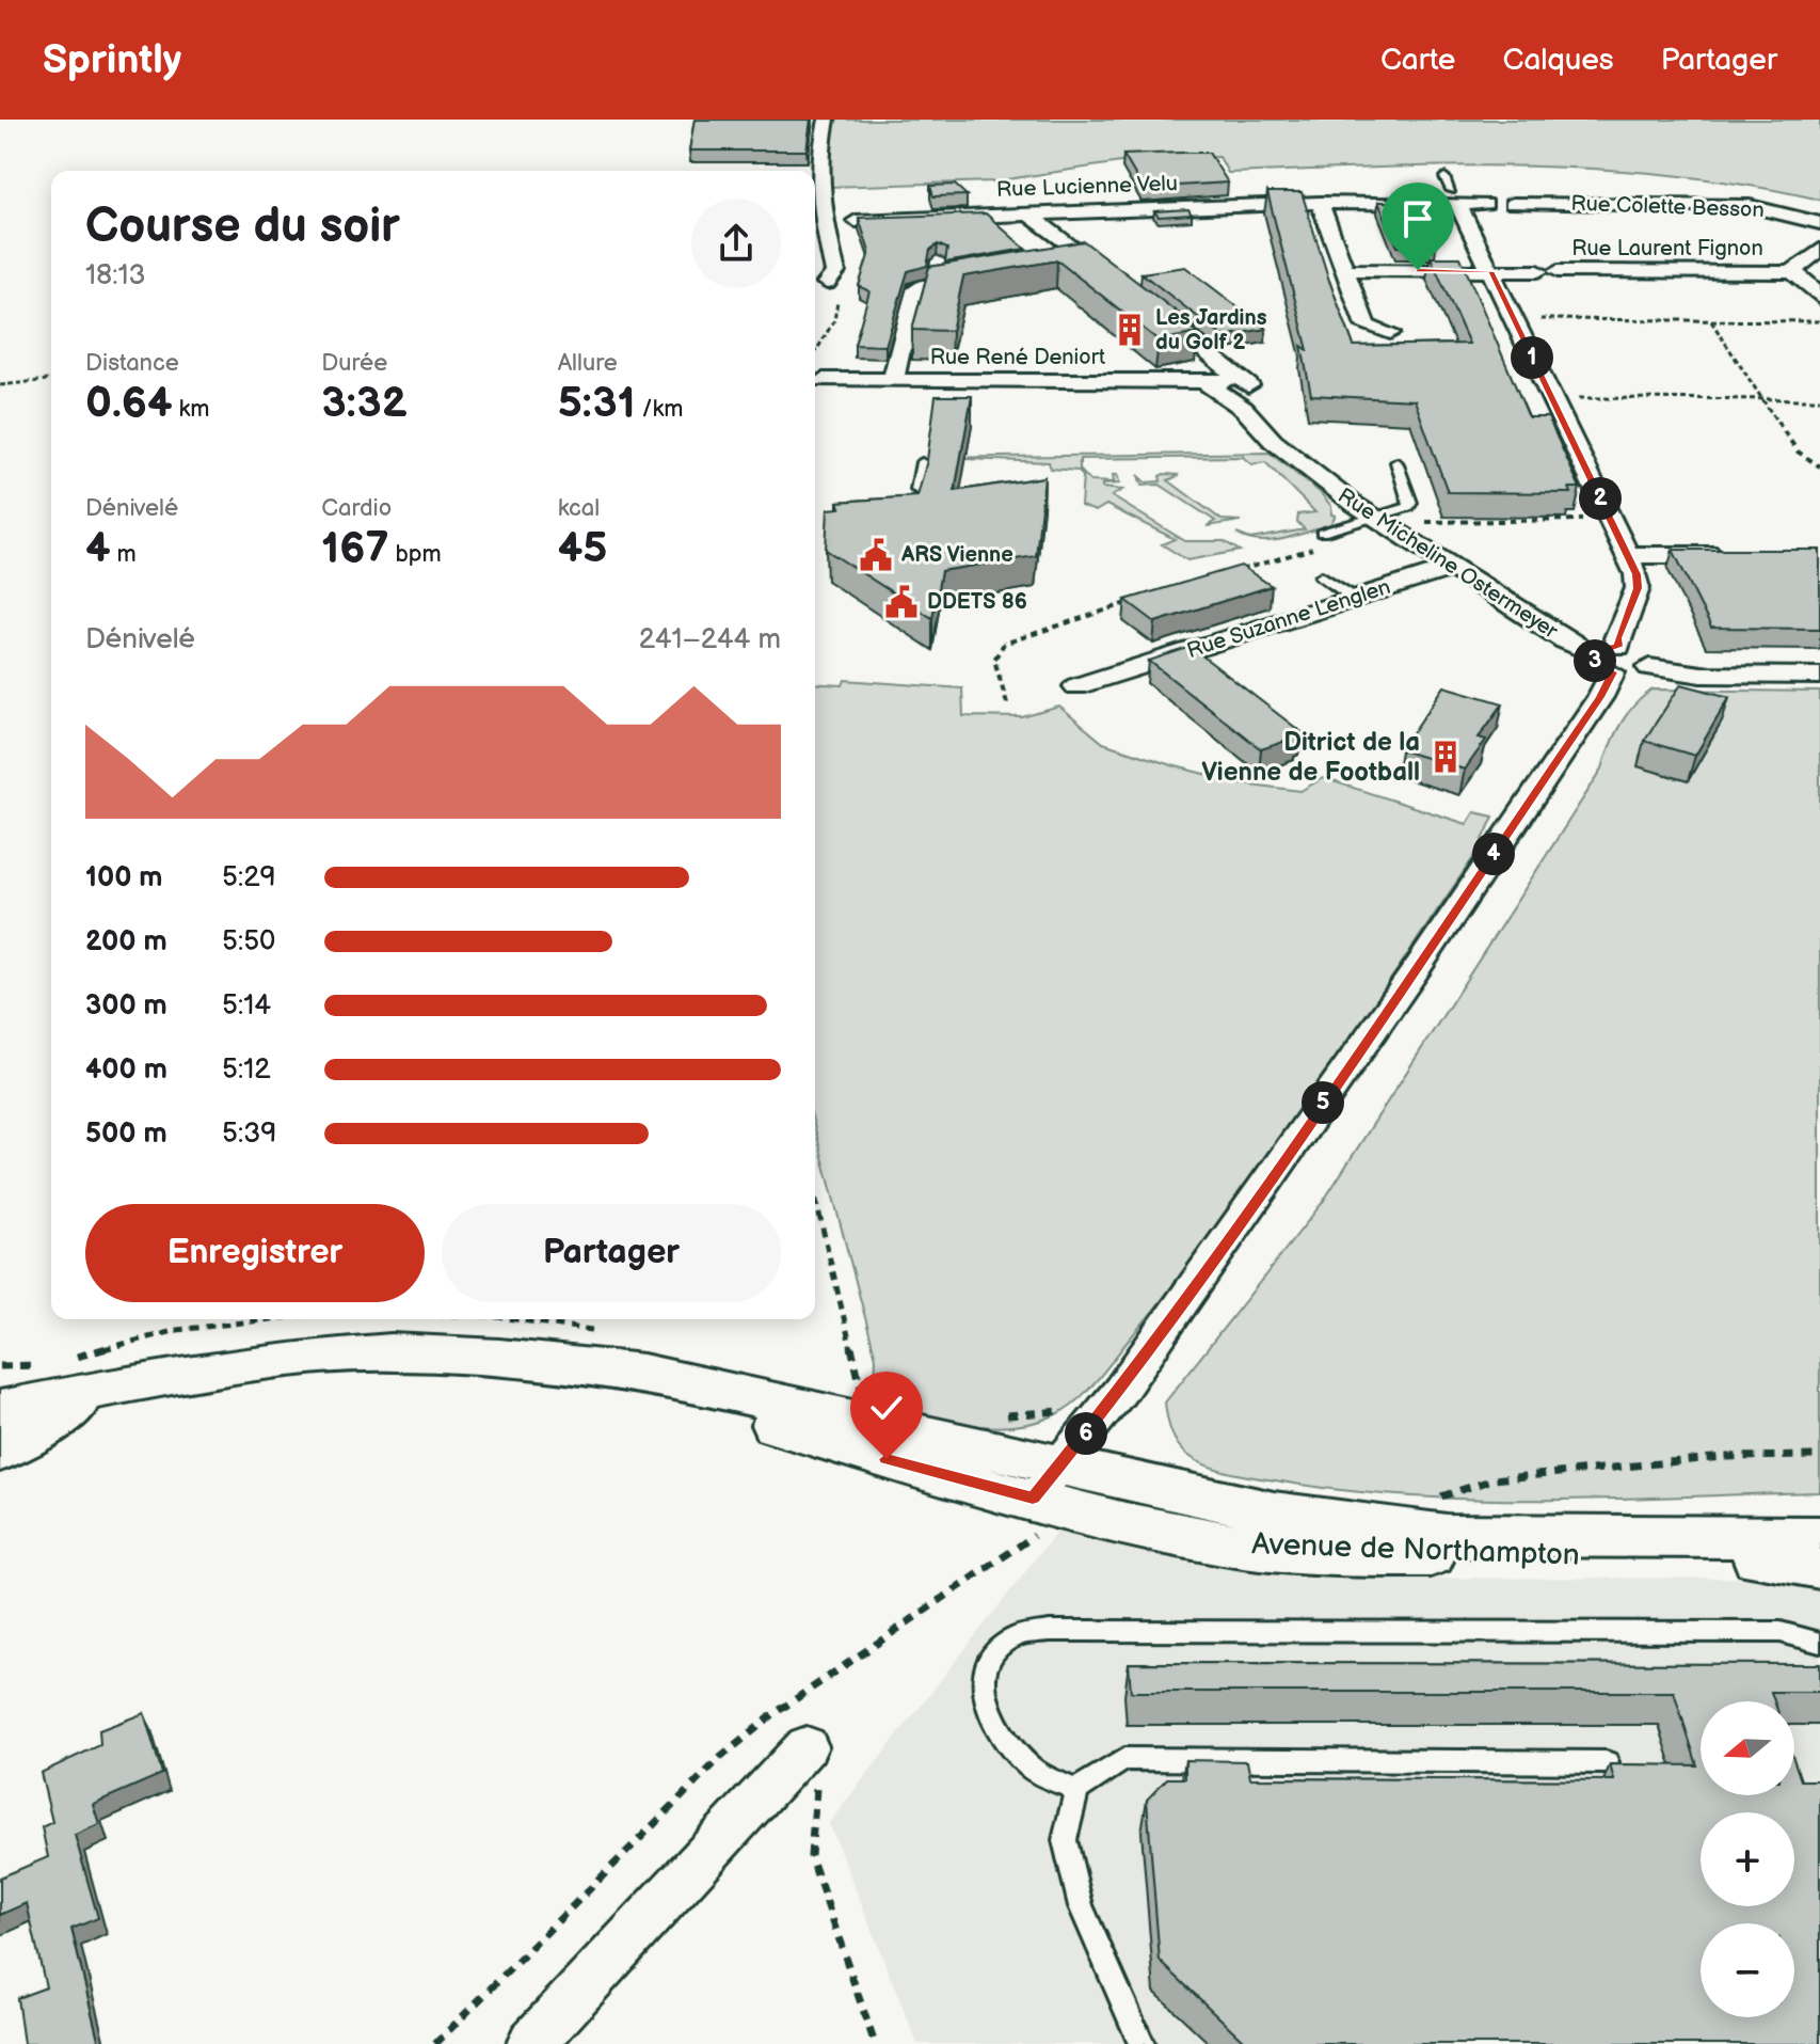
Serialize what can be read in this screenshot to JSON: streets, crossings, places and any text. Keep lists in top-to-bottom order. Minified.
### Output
{"streets":{"street":["Rue Lucienne Velu","Rue Colette Besson","Rue Laurent Fignon","Rue René Deniort","Rue Micheline Ostermeyer","Rue Suzanne Lenglen","Avenue de Northampton"]},"crossings":[["Rue René Deniort","Rue Micheline Ostermeyer"],["Rue Micheline Ostermeyer","Rue Suzanne Lenglen"]],"places":{"building":["Les Jardins du Golf 2","Ditrict de la Vienne de Football"],"public building":["ARS Vienne","DDETS 86"]},"north":"left","page":{"header":"Sprintly","nav":["Carte","Calques","Partager"],"heading":["Course du soir","18:13"],"stats":[["Distance","0.64 km"],["Durée","3:32"],["Allure","5:31 /km"],["Dénivelé","4 m"],["Cardio","167 bpm"],["kcal","45"]],"pins":["1","2","3","4","5","6"],"chart":["Dénivelé","241–244 m"],"list":[{"name":"100 m","note":"5:29"},{"name":"200 m","note":"5:50"},{"name":"300 m","note":"5:14"},{"name":"400 m","note":"5:12"},{"name":"500 m","note":"5:39"}],"buttons":["Enregistrer","Partager"],"map_buttons":["+","−"]}}
